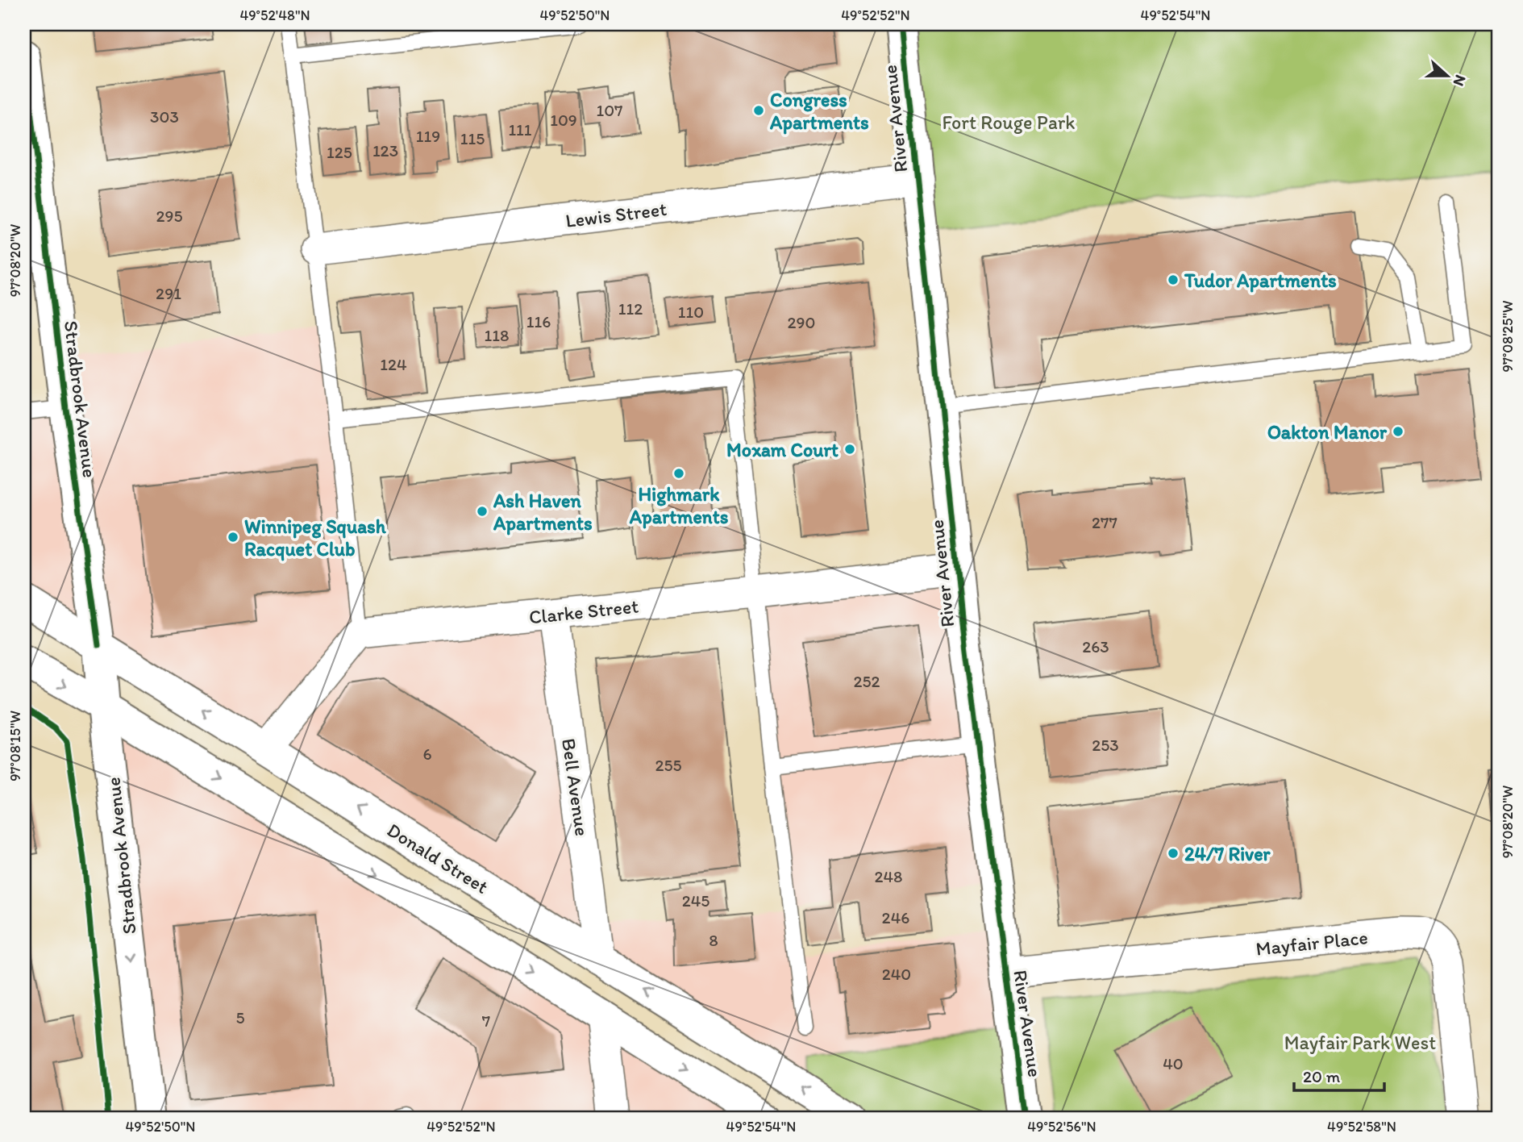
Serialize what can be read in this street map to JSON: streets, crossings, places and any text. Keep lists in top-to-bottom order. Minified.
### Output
{"streets":{"main road":["River Avenue","Stradbrook Avenue","Donald Street"],"street":["Lewis Street","Clarke Street","Bell Avenue","Mayfair Place"]},"crossings":[["River Avenue","Lewis Street"],["River Avenue","Clarke Street"],["River Avenue","Mayfair Place"],["Stradbrook Avenue","Donald Street"],["Clarke Street","Bell Avenue"],["Bell Avenue","Donald Street"]],"one_way":["Stradbrook Avenue"],"parks":["Fort Rouge Park","Mayfair Park West"],"places":["Congress Apartments","Tudor Apartments","Oakton Manor","Moxam Court","Highmark Apartments","Ash Haven Apartments","Winnipeg Squash Racquet Club","24/7 River"],"house_numbers":["107","303","109","111","119","115","123","125","295","291","112","110","116","290","118","124","277","263","252","253","6","255","248","245","246","8","240","5","7","40"],"scale_bar":"20 m","north":"right","coordinates":["49°52'48\"N","49°52'50\"N","49°52'52\"N","49°52'54\"N","97°08'20\"W","97°08'25\"W","97°08'15\"W","49°52'56\"N","49°52'58\"N"]}
